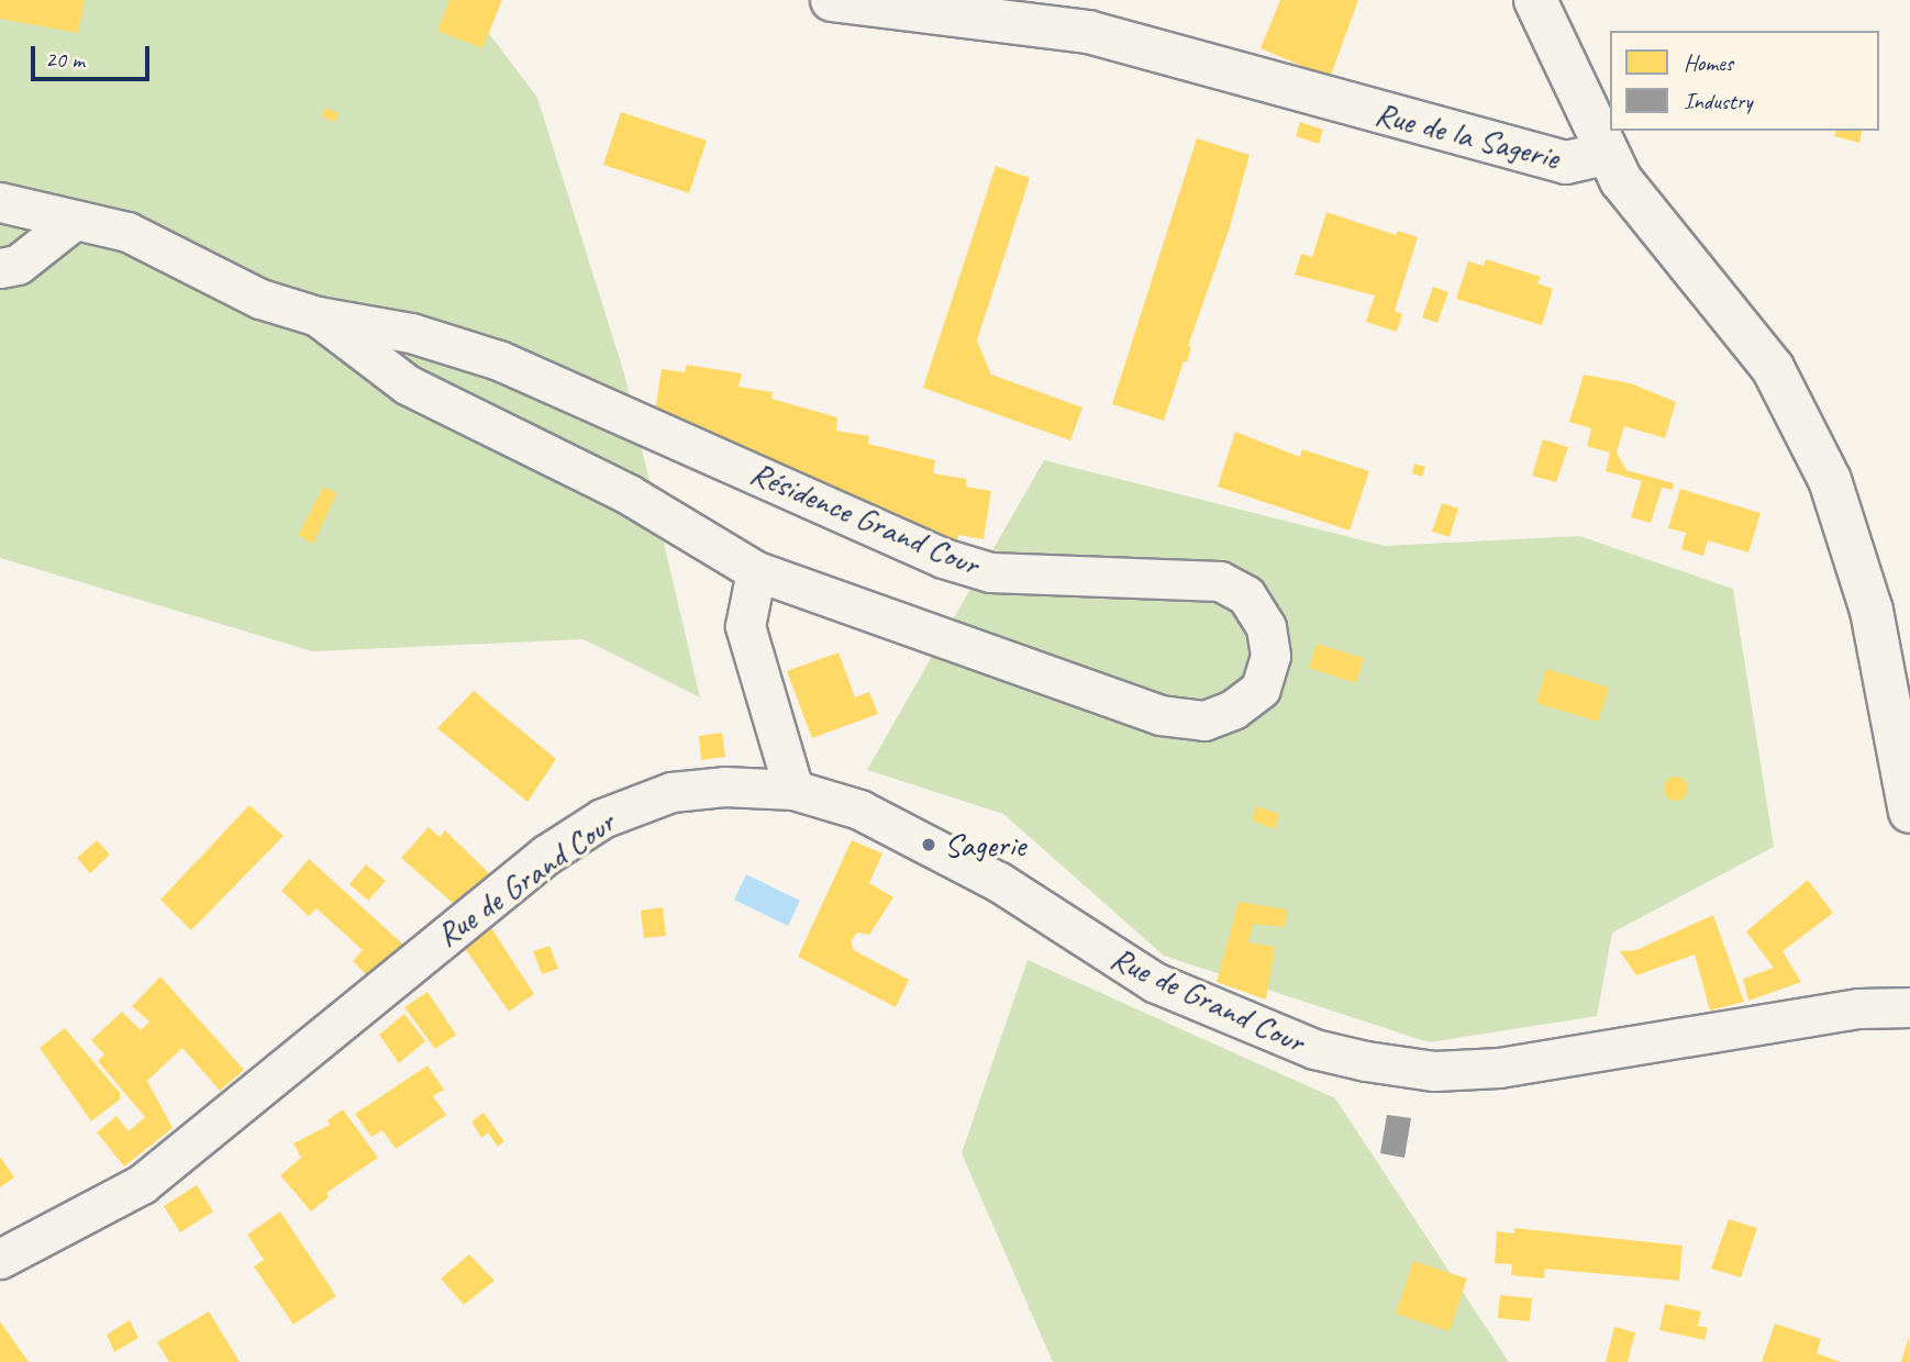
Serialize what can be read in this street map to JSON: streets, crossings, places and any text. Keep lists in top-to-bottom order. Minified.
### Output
{"streets":{"street":["Rue de la Sagerie","Résidence Grand Cour","Rue de Grand Cour"]},"places":["Sagerie"],"legend":["Homes","Industry"],"scale_bar":"20 m"}
